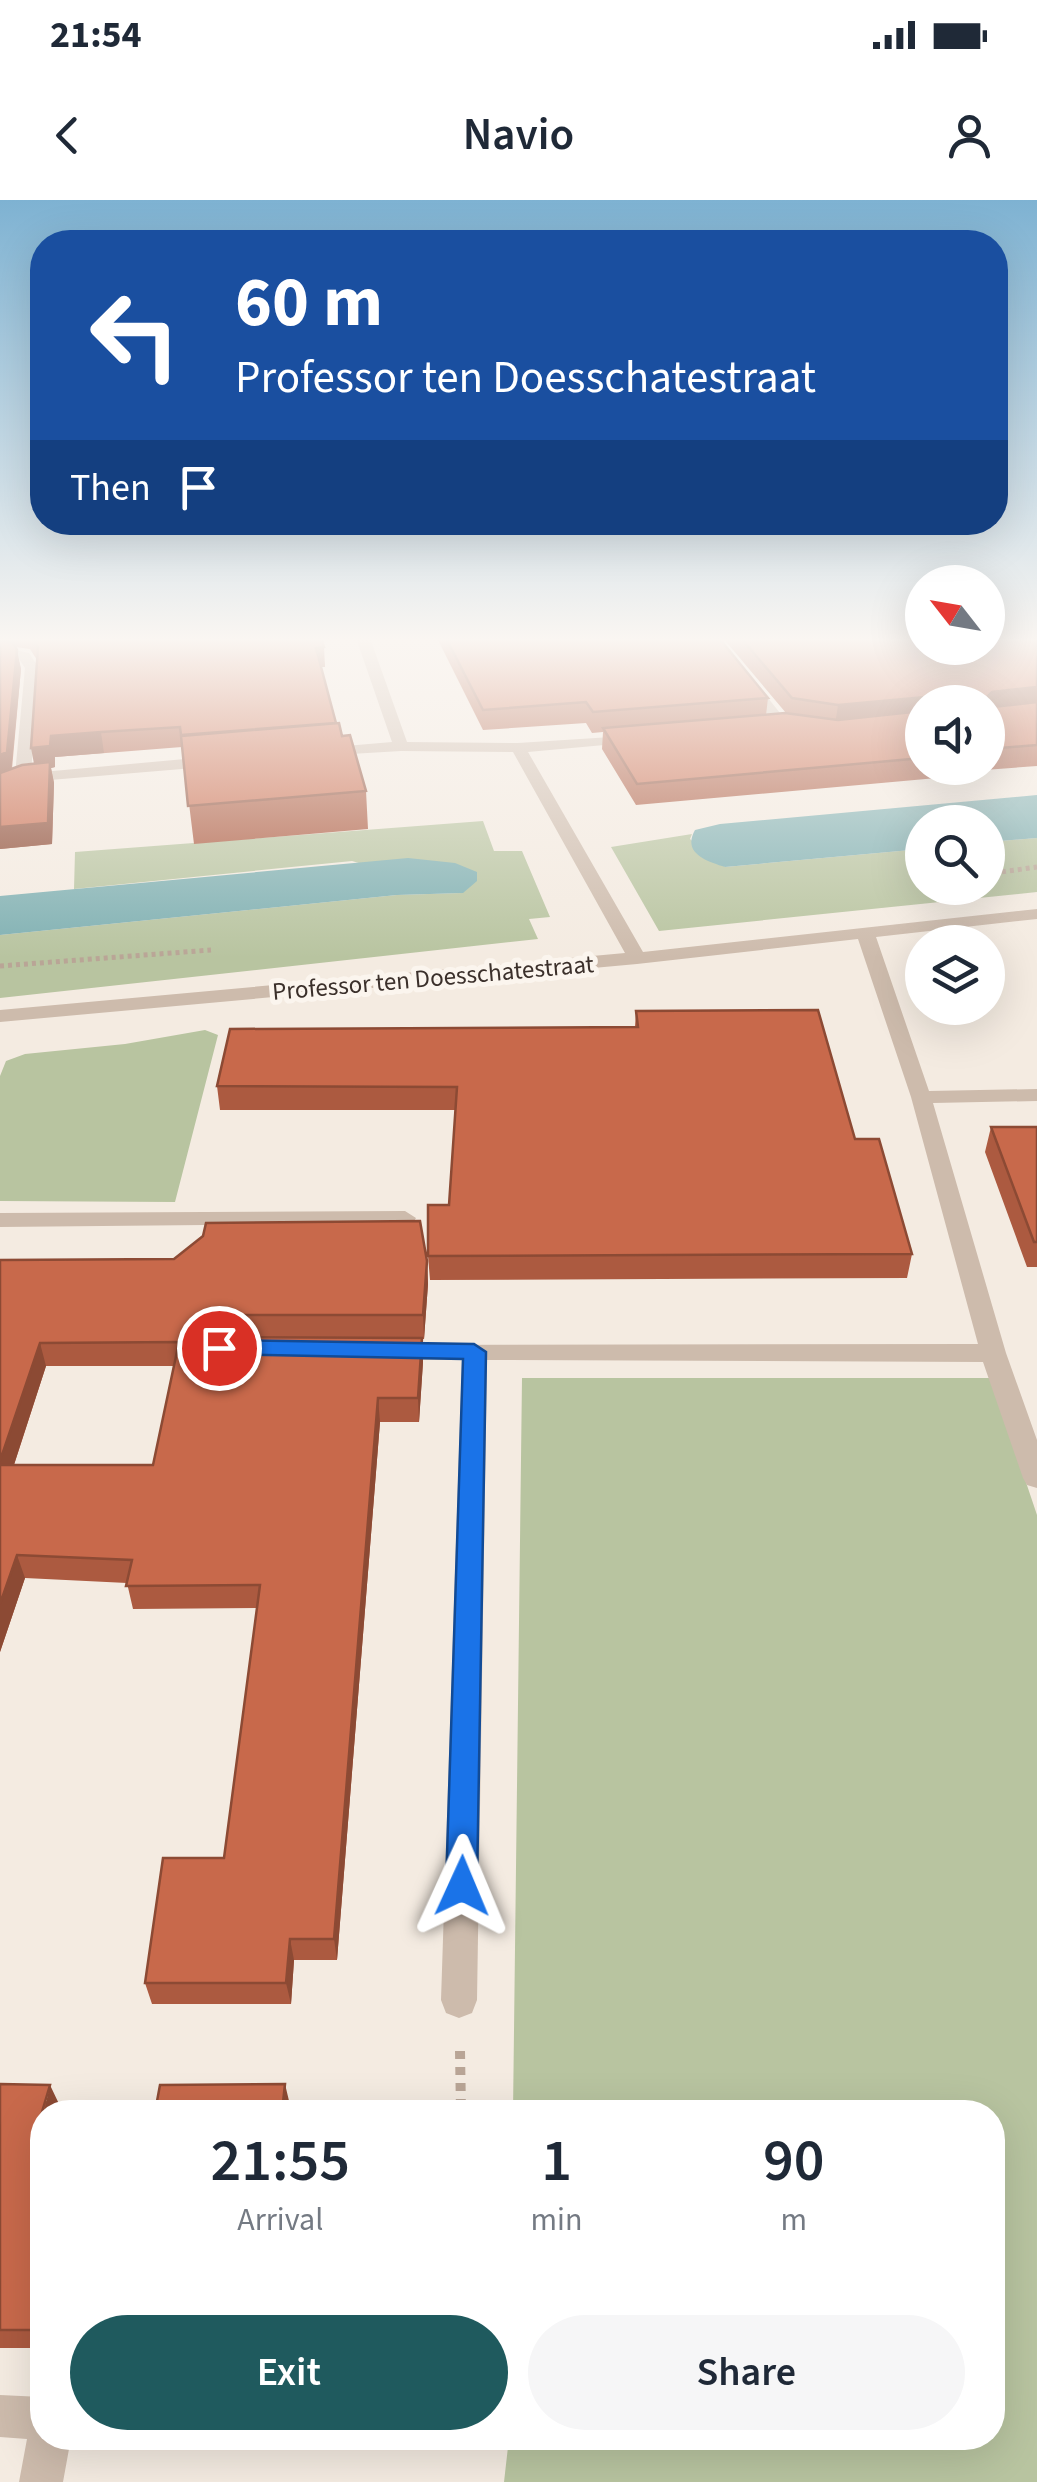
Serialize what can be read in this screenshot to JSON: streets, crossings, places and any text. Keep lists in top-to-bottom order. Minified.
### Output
{"streets":{"street":["Professor ten Doesschatestraat"]},"north":"top left","page":{"status":"21:54","header":"Navio","turn":["60 m","Professor ten Doesschatestraat"],"then":"Then","eta":["21:55","Arrival","1","min","90","m"],"buttons":["Exit","Share"]}}
